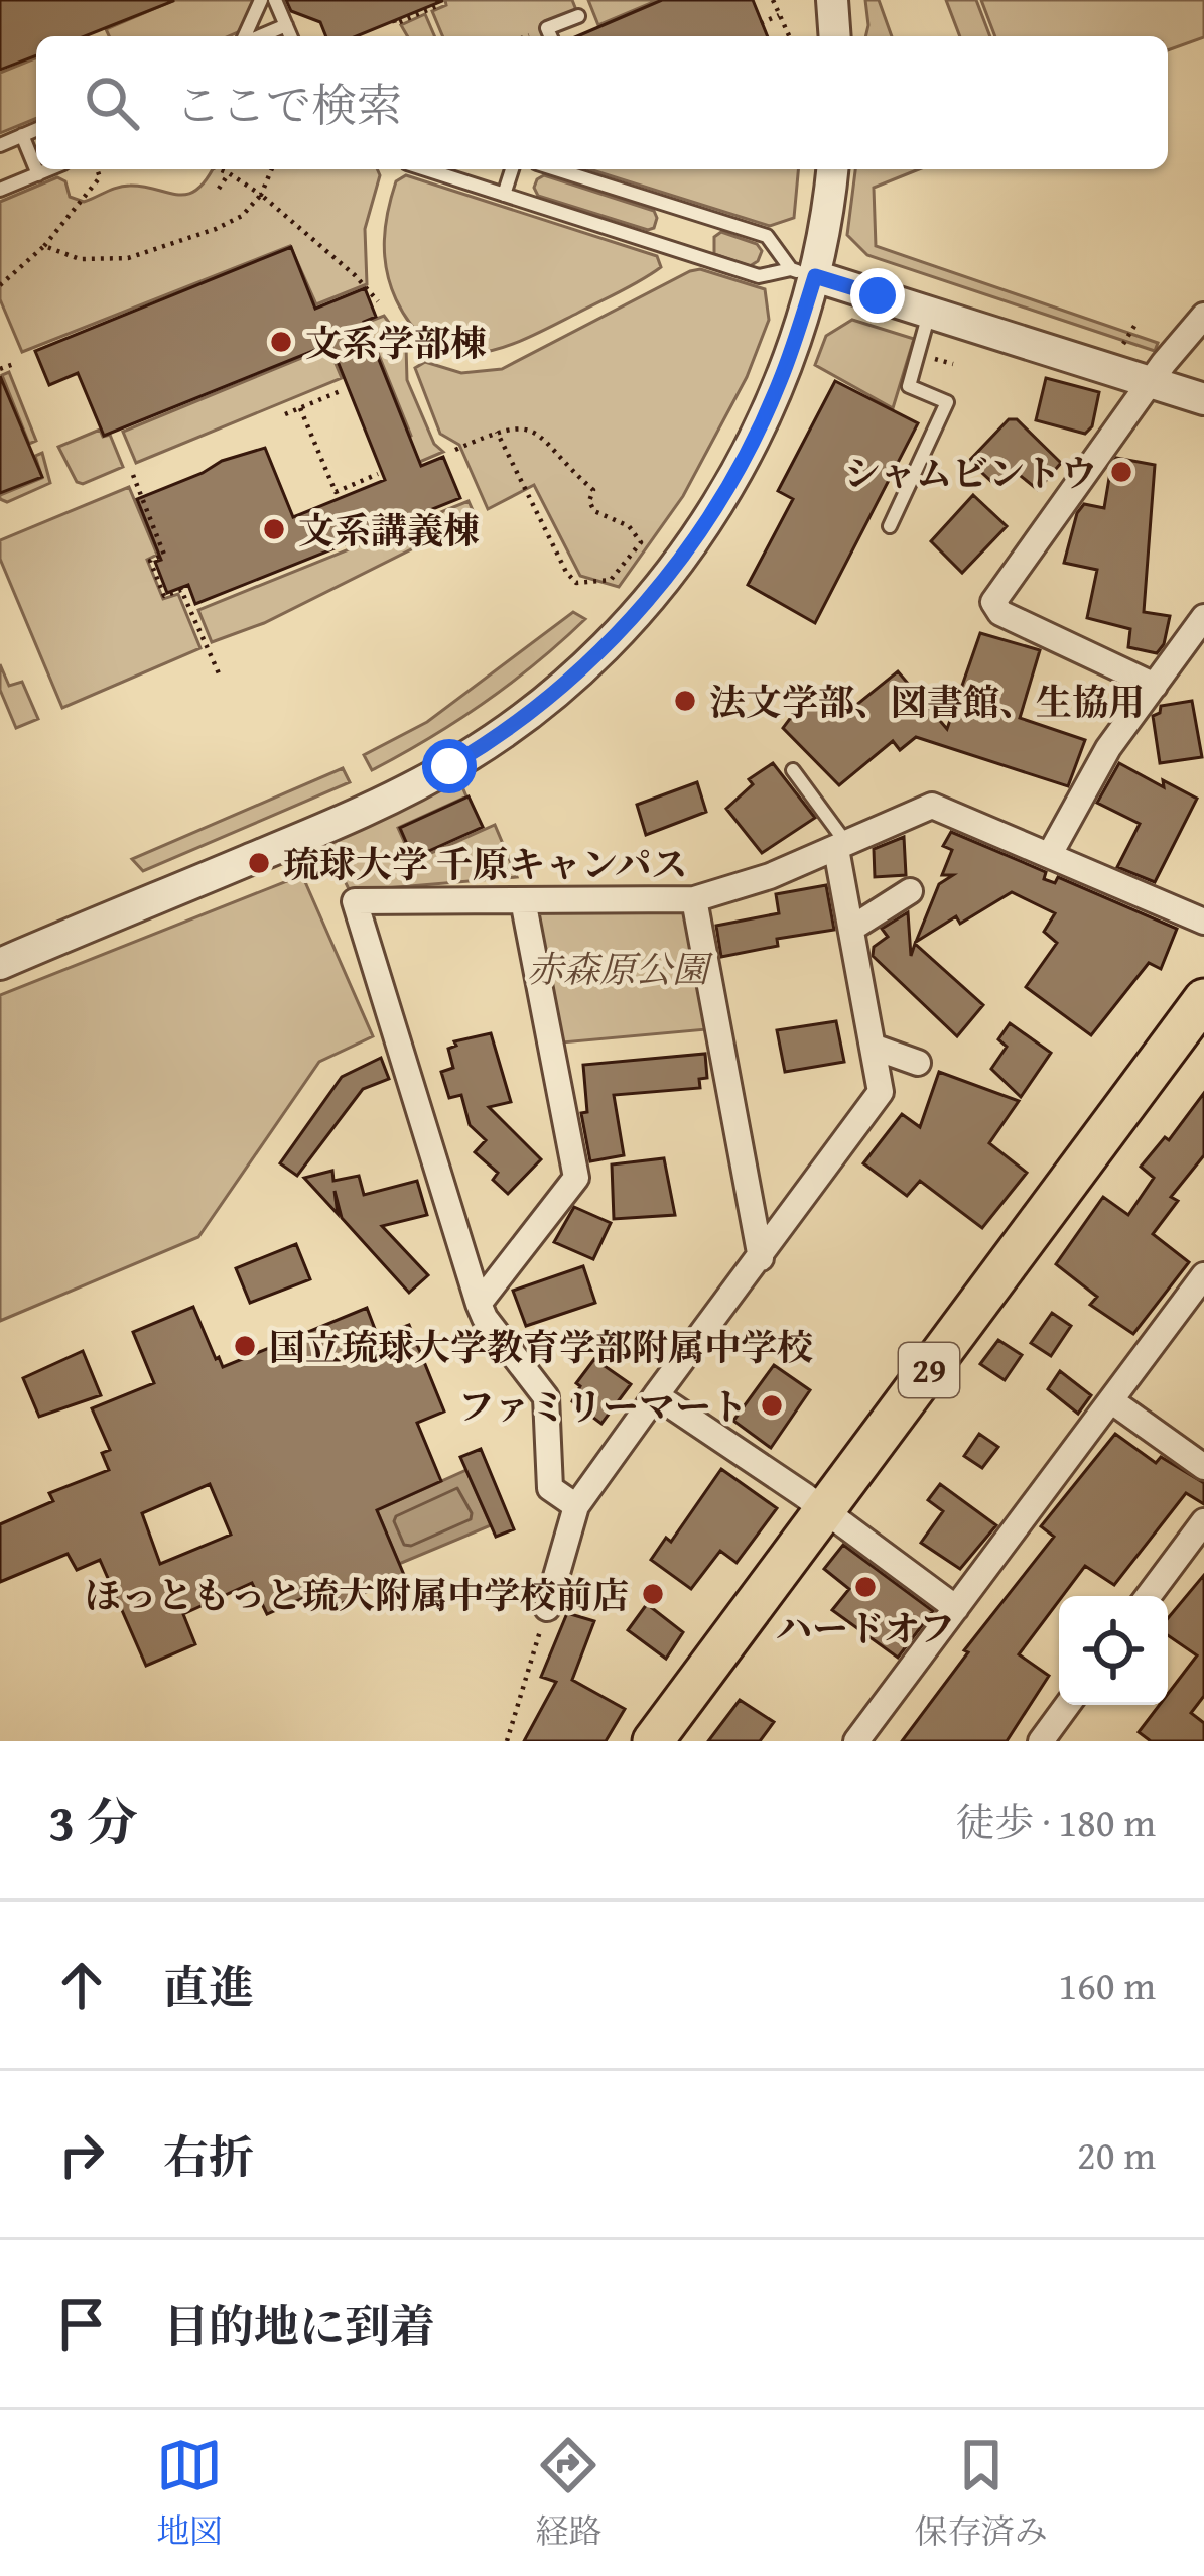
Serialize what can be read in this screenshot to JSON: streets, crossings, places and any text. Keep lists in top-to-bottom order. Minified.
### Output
{"streets":{"main road":["29"]},"parks":["赤森原公園"],"places":["文系学部棟","シャムビントウ","文系講義棟","法文学部、図書館、生協用","琉球大学 千原キャンパス","国立琉球大学教育学部附属中学校","ファミリーマート","ハードオフ","ほっともっと琉大附属中学校前店"],"page":{"search":"ここで検索","heading":["3 分","徒歩 · 180 m"],"list":[["直進","160 m"],["右折","20 m"],"目的地に到着"],"nav":["地図","経路","保存済み"]}}
